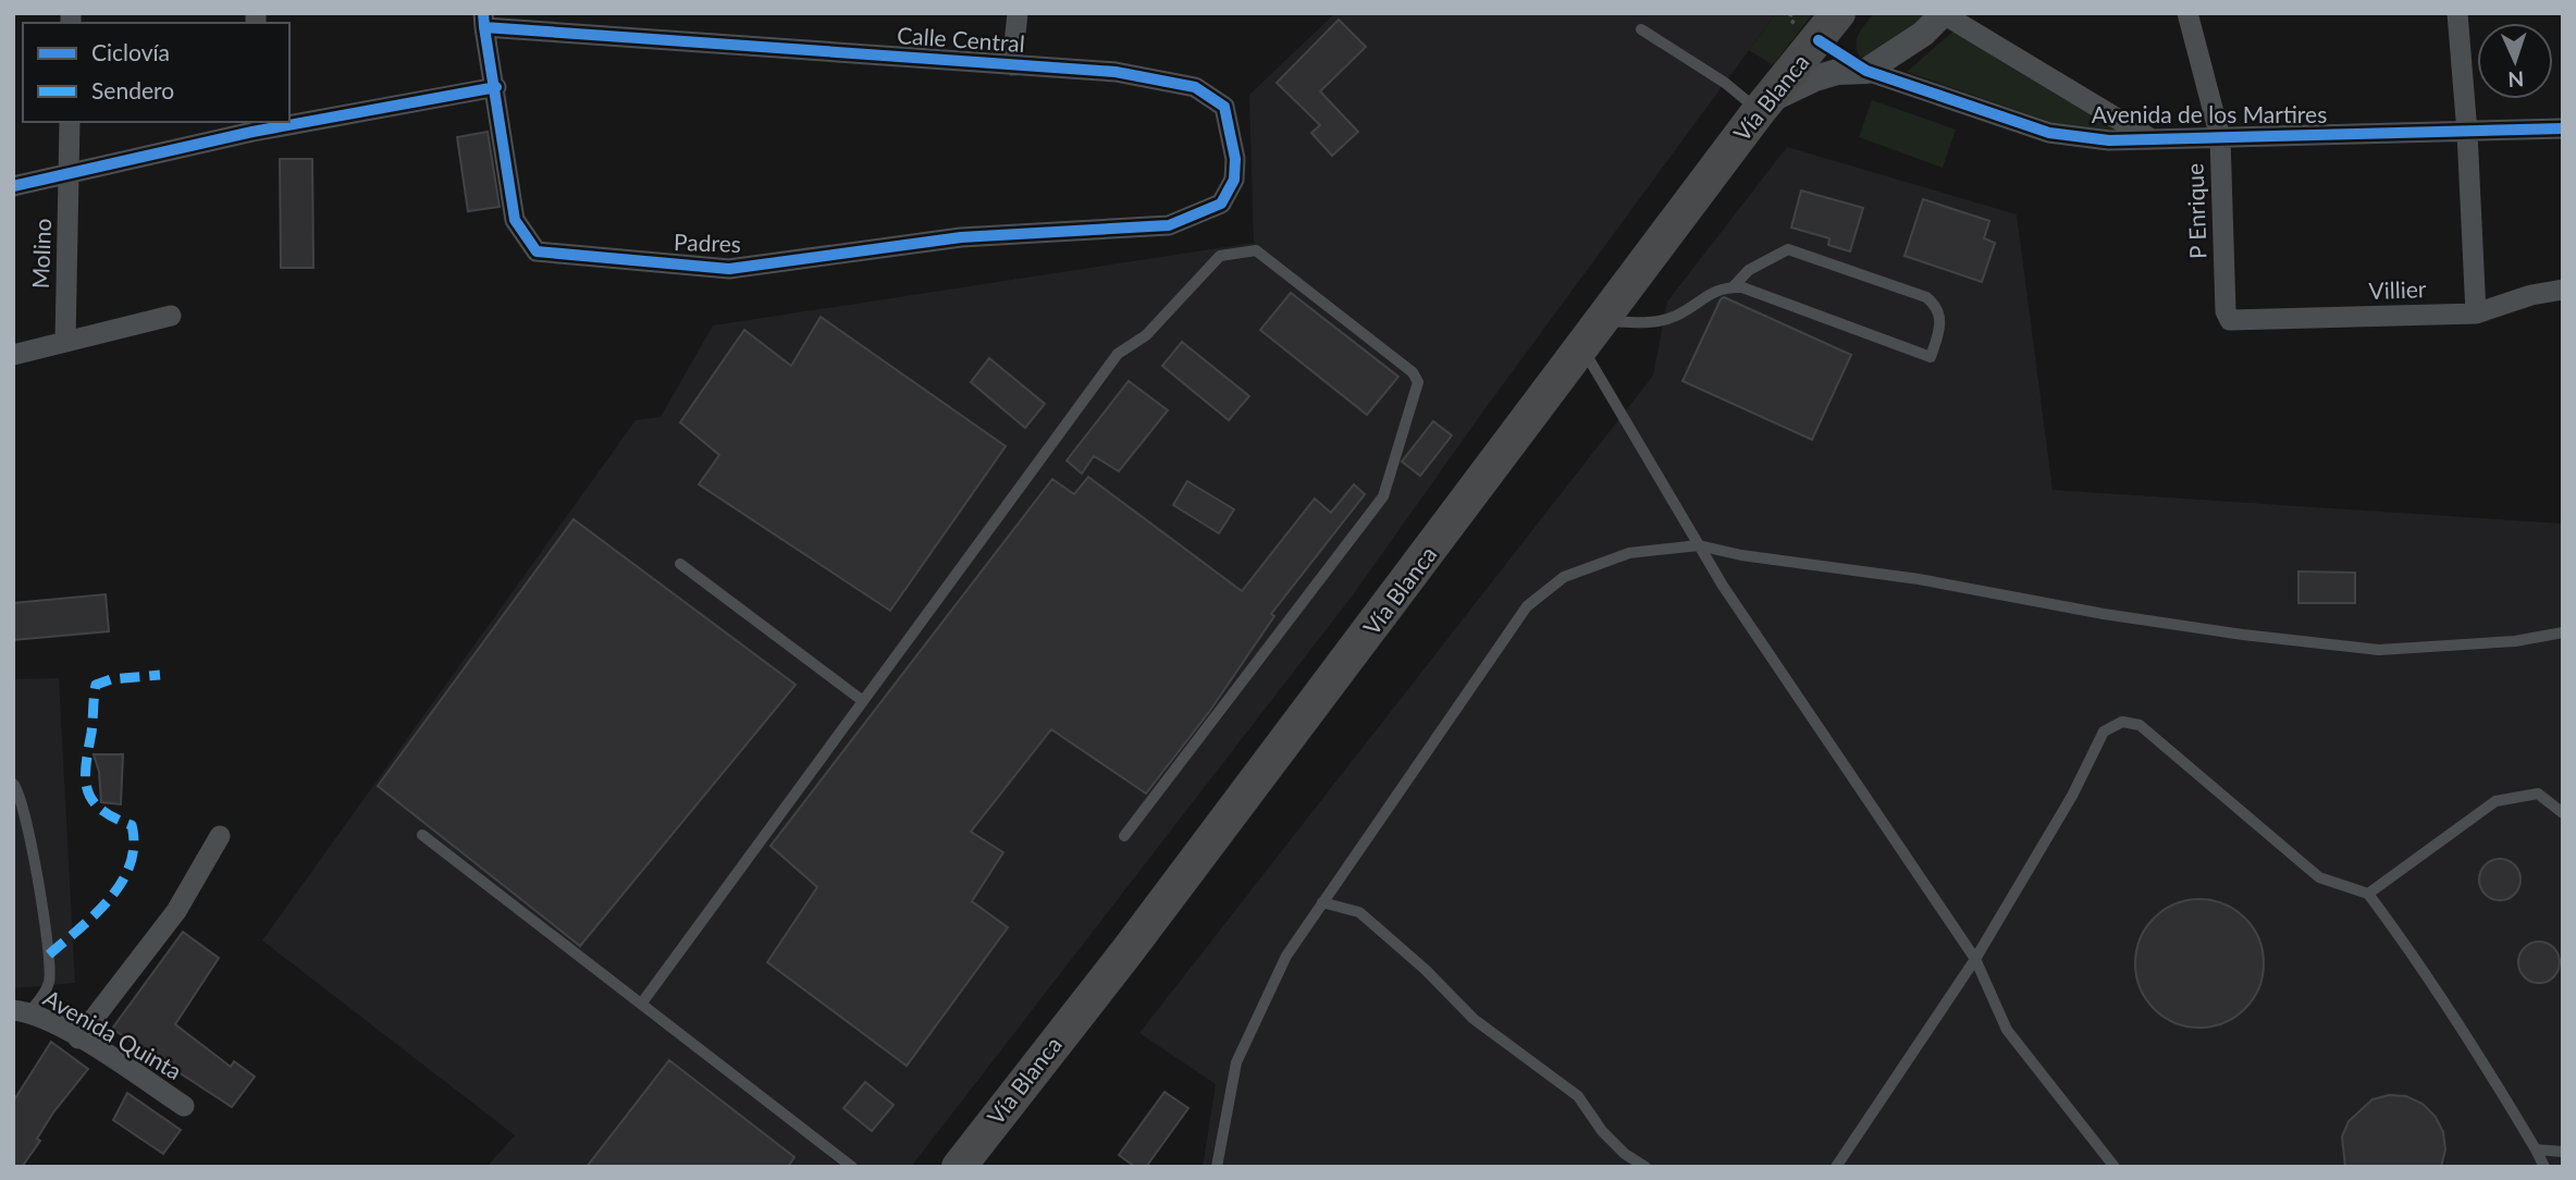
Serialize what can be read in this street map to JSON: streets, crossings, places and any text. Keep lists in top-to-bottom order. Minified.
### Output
{"streets":{"main road":["Vía Blanca"],"street":["Calle Central","Avenida de los Martires","P Enrique","Padres","Molino","Villier","Avenida Quinta"]},"crossings":[["Calle Central","Padres"],["Avenida de los Martires","P Enrique"],["P Enrique","Villier"]],"legend":["Ciclovía","Sendero"],"north":"bottom"}
